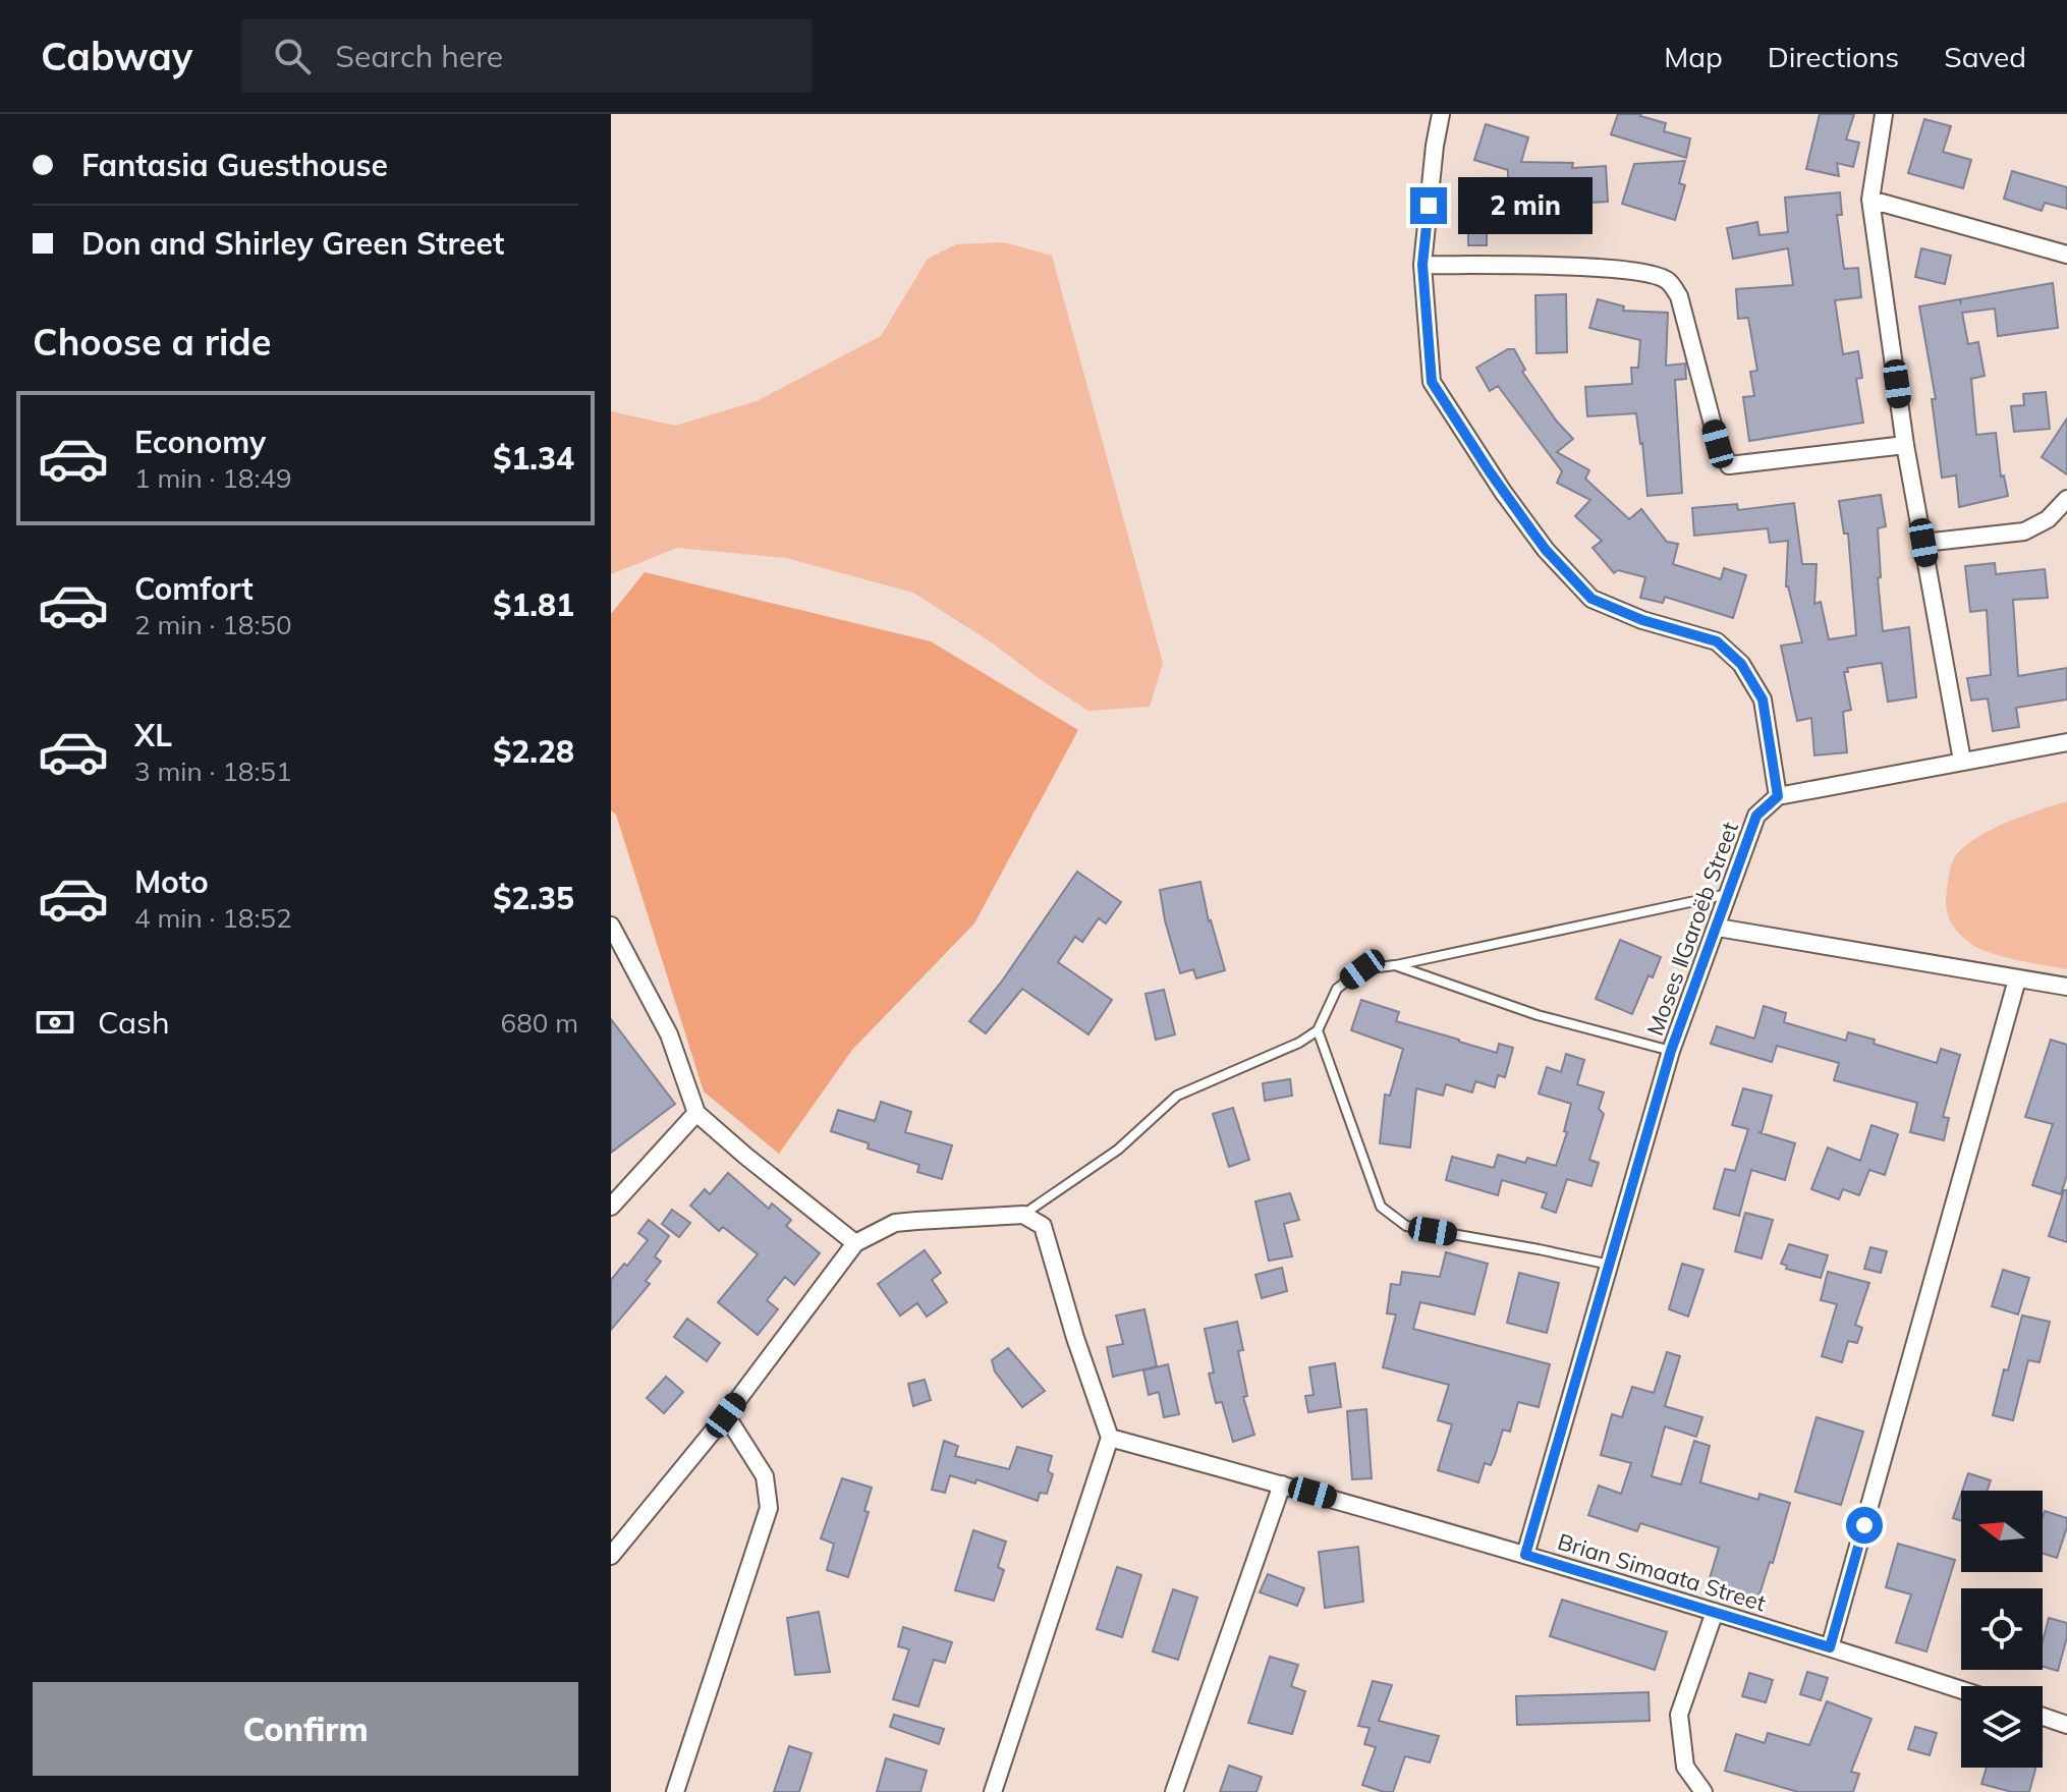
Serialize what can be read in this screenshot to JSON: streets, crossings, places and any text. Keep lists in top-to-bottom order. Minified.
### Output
{"streets":{"street":["Moses ǁGaroëb Street","Brian Simaata Street"]},"crossings":[["Moses ǁGaroëb Street","Brian Simaata Street"]],"north":"left","page":{"header":"Cabway","search":"Search here","nav":["Map","Directions","Saved"],"banner":["Fantasia Guesthouse","Don and Shirley Green Street"],"bubble":"2 min","heading":"Choose a ride","list":[{"name":"Economy","note":"1 min · 18:49","value":"$1.34"},{"name":"Comfort","note":"2 min · 18:50","value":"$1.81"},{"name":"XL","note":"3 min · 18:51","value":"$2.28"},{"name":"Moto","note":"4 min · 18:52","value":"$2.35"}],"pay":["Cash","680 m"],"buttons":"Confirm"}}
